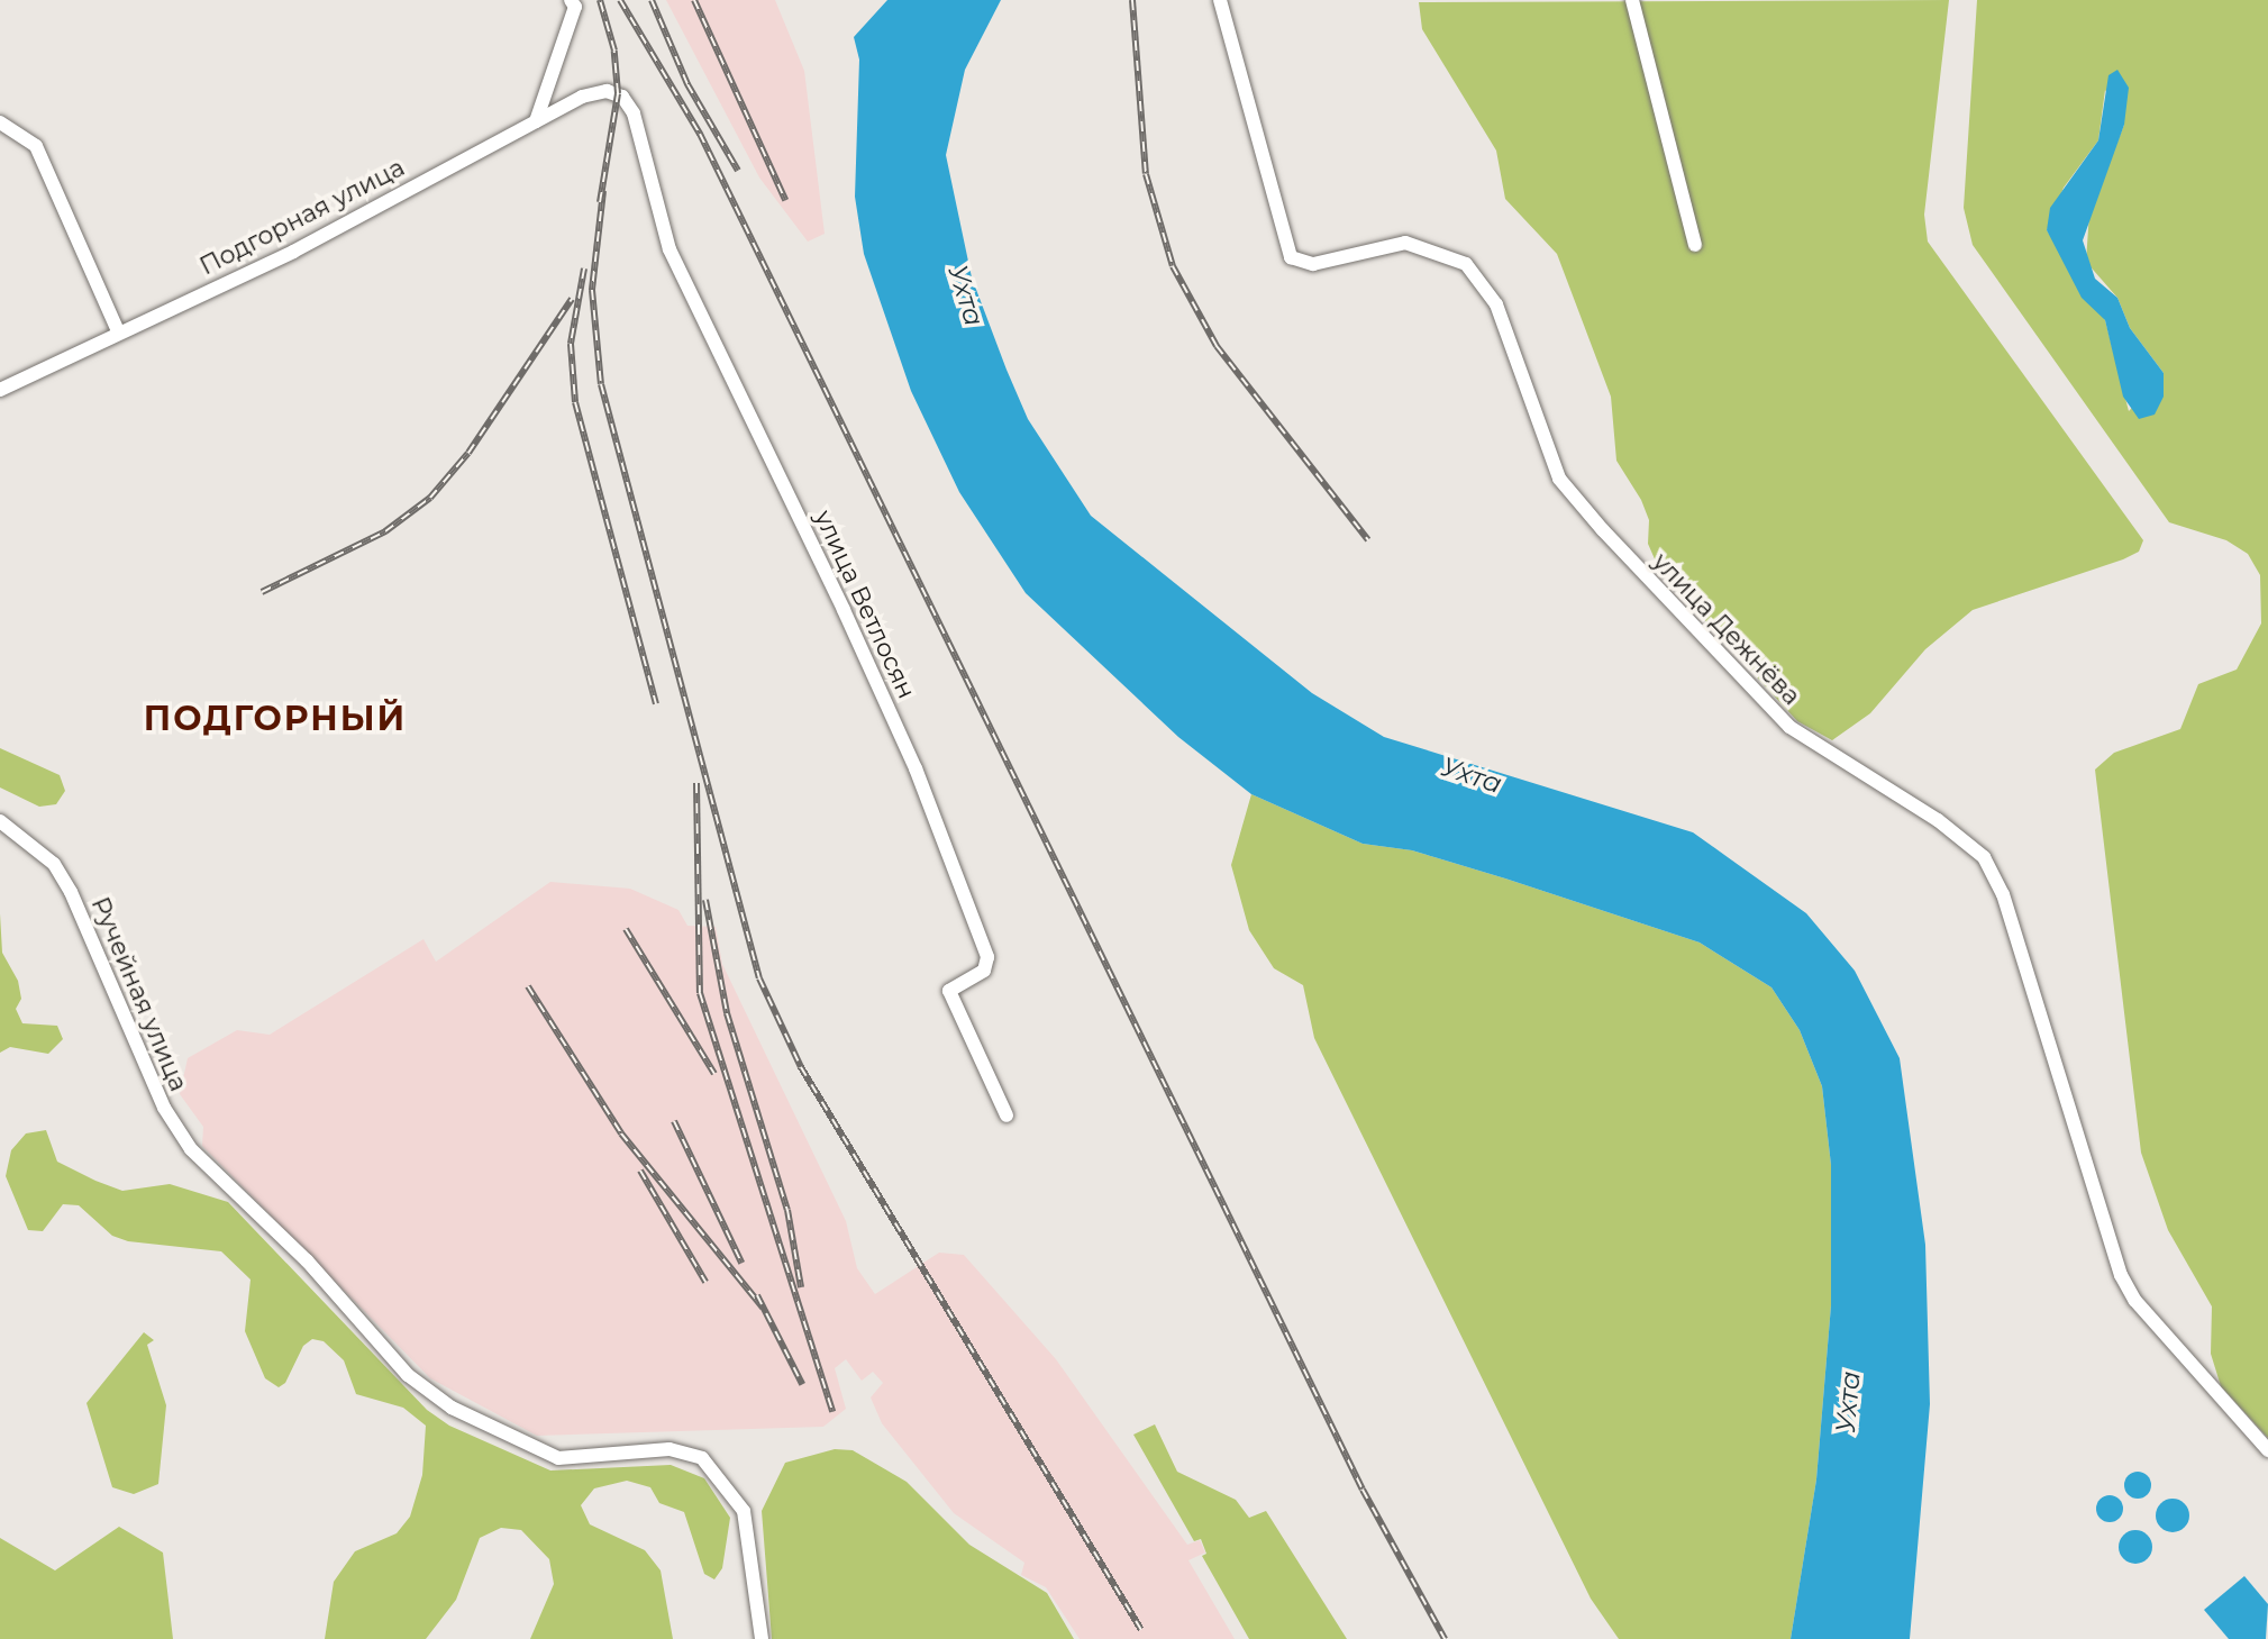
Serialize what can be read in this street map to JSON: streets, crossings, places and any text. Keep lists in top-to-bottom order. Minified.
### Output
{"streets":{"street":["Подгорная улица","улица Ветлосян","улица Дежнёва","Ручейная улица"]},"crossings":[["Подгорная улица","улица Ветлосян"]],"districts":["ПОДГОРНЫЙ"],"water":["Ухта"]}
